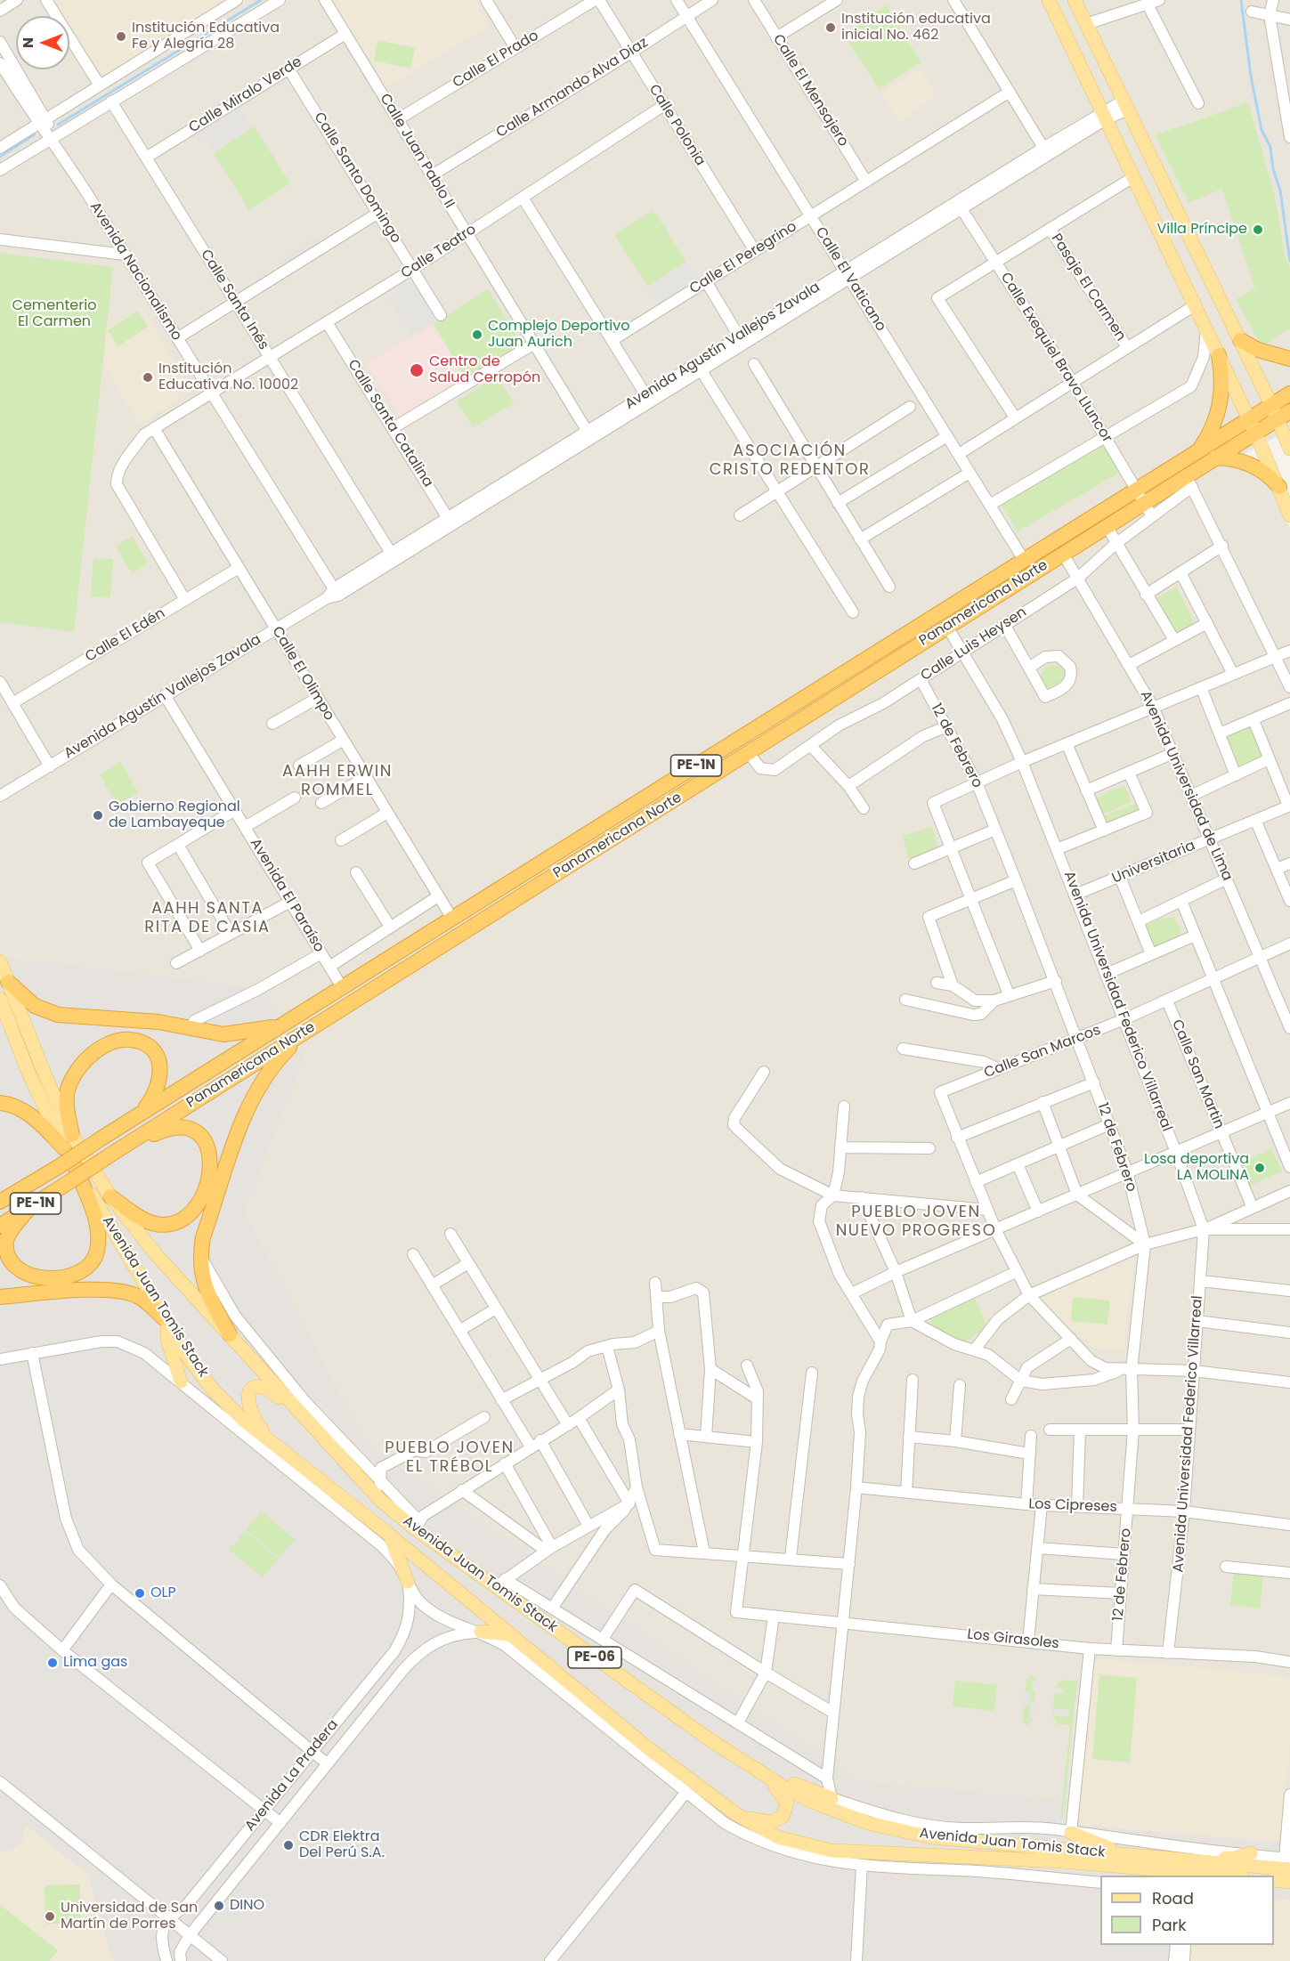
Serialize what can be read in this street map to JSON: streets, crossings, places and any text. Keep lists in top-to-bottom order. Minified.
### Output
{"streets":{"highway":["Panamericana Norte","PE-1N"],"main road":["Avenida Juan Tomis Stack","PE-06"],"street":["Calle El Prado","Calle Armando Alva Diaz","Calle El Mensajero","Calle Miralo Verde","Calle Polonia","Calle Juan Pablo II","Calle Santo Domingo","Calle Teatro","Calle El Peregrino","Avenida Nacionalismo","Calle El Vaticano","Pasaje El Carmen","Calle Santa Inés","Avenida Agustín Vallejos Zavala","Calle Exequiel Bravo Lluncor","Calle Santa Catalina","Calle El Edén","Calle Luis Heysen","Calle El Olimpo","12 de Febrero","Avenida Universidad de Lima","Universitaria","Avenida El Paraíso","Avenida Universidad Federico Villarreal","Calle San Marcos","Calle San Martin","Los Cipreses","Los Girasoles","Avenida La Pradera"]},"crossings":[["Calle El Prado","Calle Polonia"],["Calle El Prado","Calle Juan Pablo II"],["Calle Armando Alva Diaz","Calle Polonia"],["Calle Armando Alva Diaz","Calle Juan Pablo II"],["Calle Armando Alva Diaz","Calle El Vaticano"],["Calle El Mensajero","Calle El Peregrino"],["Calle Miralo Verde","Calle Juan Pablo II"],["Calle Miralo Verde","Calle Santo Domingo"],["Calle Miralo Verde","Calle Santa Inés"],["Calle Polonia","Calle Teatro"],["Calle Polonia","Calle El Peregrino"],["Calle Juan Pablo II","Calle Teatro"],["Calle Juan Pablo II","Avenida Agustín Vallejos Zavala"],["Calle Santo Domingo","Calle Teatro"],["Calle Teatro","Avenida Nacionalismo"],["Calle Teatro","Calle Santa Inés"],["Calle Teatro","Calle Santa Catalina"],["Calle Teatro","Calle El Edén"],["Calle Teatro","Calle El Olimpo"],["Calle El Peregrino","Calle El Vaticano"],["Avenida Nacionalismo","Avenida Agustín Vallejos Zavala"],["Calle El Vaticano","Avenida Agustín Vallejos Zavala"],["Calle El Vaticano","Panamericana Norte"],["Calle Santa Inés","Avenida Agustín Vallejos Zavala"],["Avenida Agustín Vallejos Zavala","Calle Exequiel Bravo Lluncor"],["Avenida Agustín Vallejos Zavala","Calle Santa Catalina"],["Avenida Agustín Vallejos Zavala","Calle El Olimpo"],["Avenida Agustín Vallejos Zavala","Avenida El Paraíso"],["Calle Exequiel Bravo Lluncor","Panamericana Norte"],["Calle Exequiel Bravo Lluncor","Calle Luis Heysen"],["Panamericana Norte","Calle Luis Heysen"],["Panamericana Norte","Calle El Olimpo"],["Panamericana Norte","Avenida Universidad de Lima"],["Panamericana Norte","Avenida El Paraíso"],["Panamericana Norte","Avenida Universidad Federico Villarreal"],["Panamericana Norte","Avenida Juan Tomis Stack"],["Calle El Edén","Calle El Olimpo"],["Calle Luis Heysen","12 de Febrero"],["Calle Luis Heysen","Avenida Universidad de Lima"],["Calle Luis Heysen","Avenida Universidad Federico Villarreal"],["12 de Febrero","Calle San Marcos"],["12 de Febrero","Los Cipreses"],["12 de Febrero","Los Girasoles"],["Avenida Universidad de Lima","Universitaria"],["Avenida Universidad de Lima","Calle San Marcos"],["Universitaria","Avenida Universidad Federico Villarreal"],["Avenida Universidad Federico Villarreal","Calle San Marcos"],["Avenida Universidad Federico Villarreal","Los Cipreses"],["Avenida Universidad Federico Villarreal","Los Girasoles"],["Calle San Marcos","Calle San Martin"],["Avenida Juan Tomis Stack","PE-06"],["Avenida Juan Tomis Stack","Avenida La Pradera"],["PE-06","Avenida La Pradera"]],"districts":["ASOCIACIÓN CRISTO REDENTOR","AAHH ERWIN ROMMEL","AAHH SANTA RITA DE CASIA","PUEBLO JOVEN NUEVO PROGRESO","PUEBLO JOVEN EL TRÉBOL"],"parks":["Cementerio El Carmen"],"places":["Institución educativa inicial No. 462","Institución Educativa Fe y Alegría 28","Villa Príncipe","Complejo Deportivo Juan Aurich","Centro de Salud Cerropón","Institución Educativa No. 10002","Gobierno Regional de Lambayeque","Losa deportiva LA MOLINA","OLP","Lima gas","CDR Elektra Del Perú S.A.","DINO","Universidad de San Martín de Porres"],"legend":["Road","Park"],"north":"left"}
